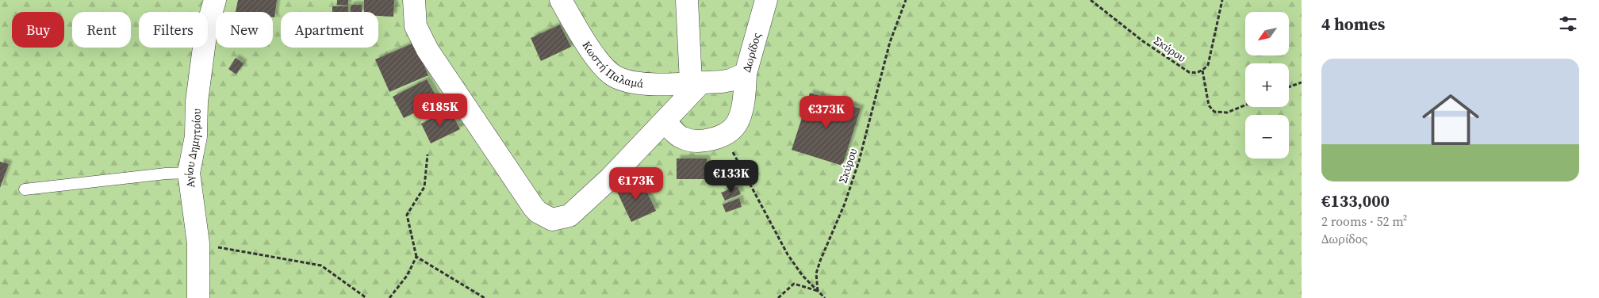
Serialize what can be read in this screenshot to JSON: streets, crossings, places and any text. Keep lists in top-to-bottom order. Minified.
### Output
{"streets":{"street":["Δωρίδος","Κωστή Παλαμά","Αγίου Δημητρίου"],"path":["Σκύρου"]},"crossings":[["Δωρίδος","Κωστή Παλαμά"]],"north":"bottom left","page":{"heading":"4 homes","map_buttons":["+","−"],"chip":["Buy","Rent","Filters","New","Apartment"],"list":[{"name":"€133,000","note":"2 rooms · 52 m² · Δωρίδος"}],"price":["€185K","€373K","€133K","€173K"]}}
